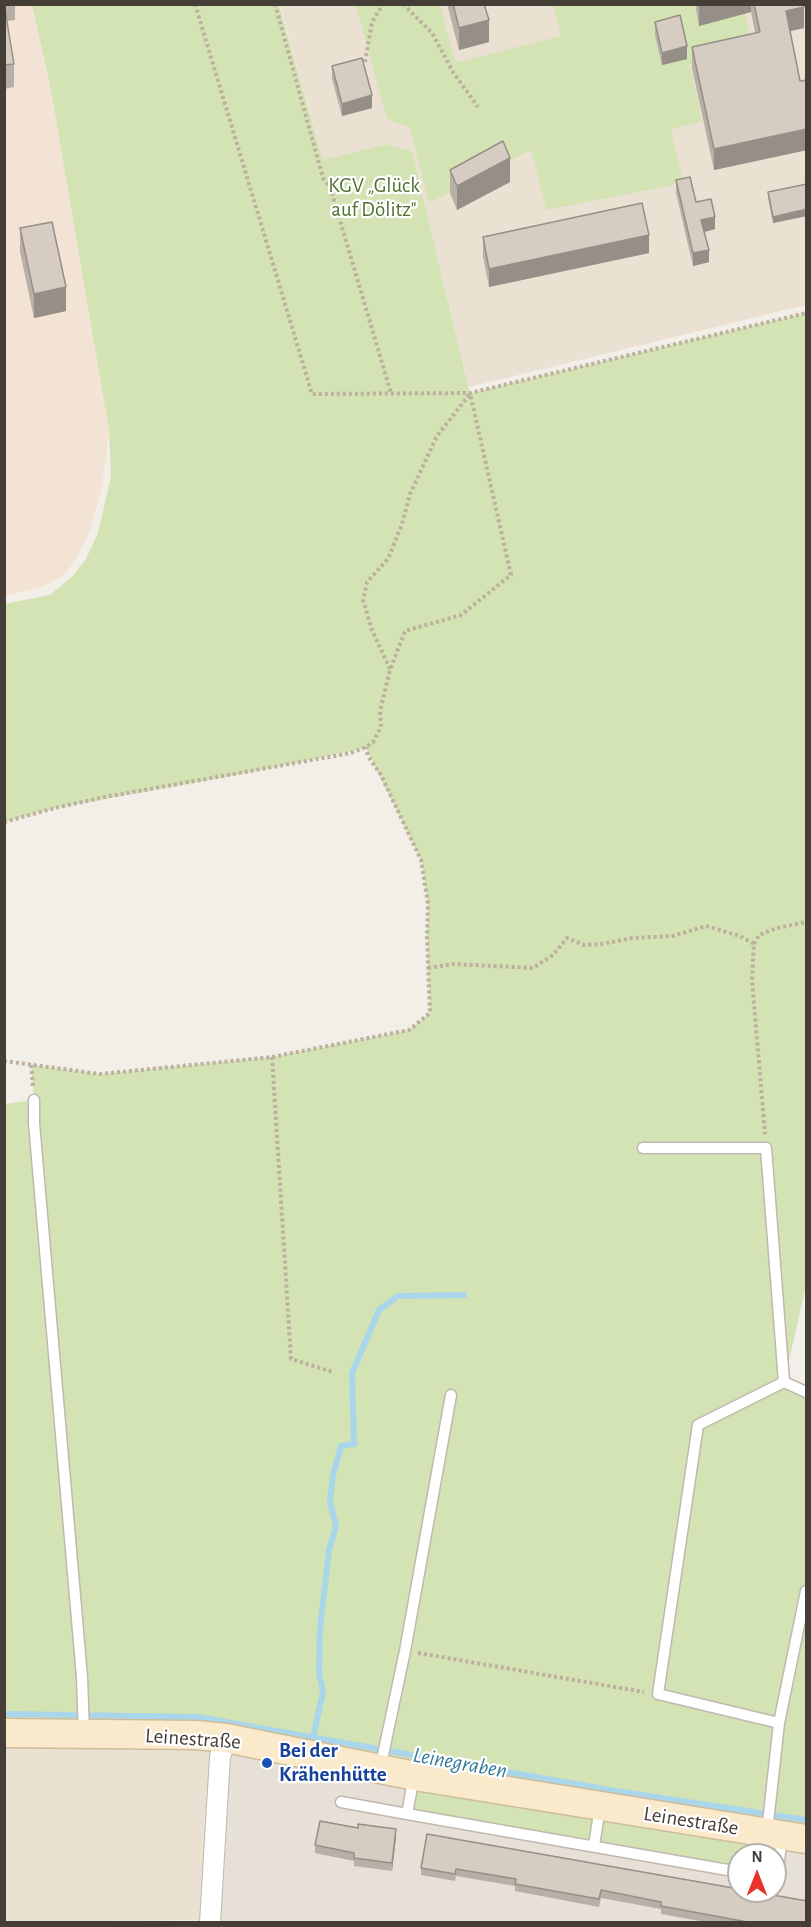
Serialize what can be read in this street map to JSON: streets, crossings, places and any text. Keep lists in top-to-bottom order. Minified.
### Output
{"streets":{"main road":["Leinestraße"]},"water":["Leinegraben"],"parks":["KGV „Glück auf Dölitz\""],"places":["Bei der Krähenhütte"],"north":"top"}
